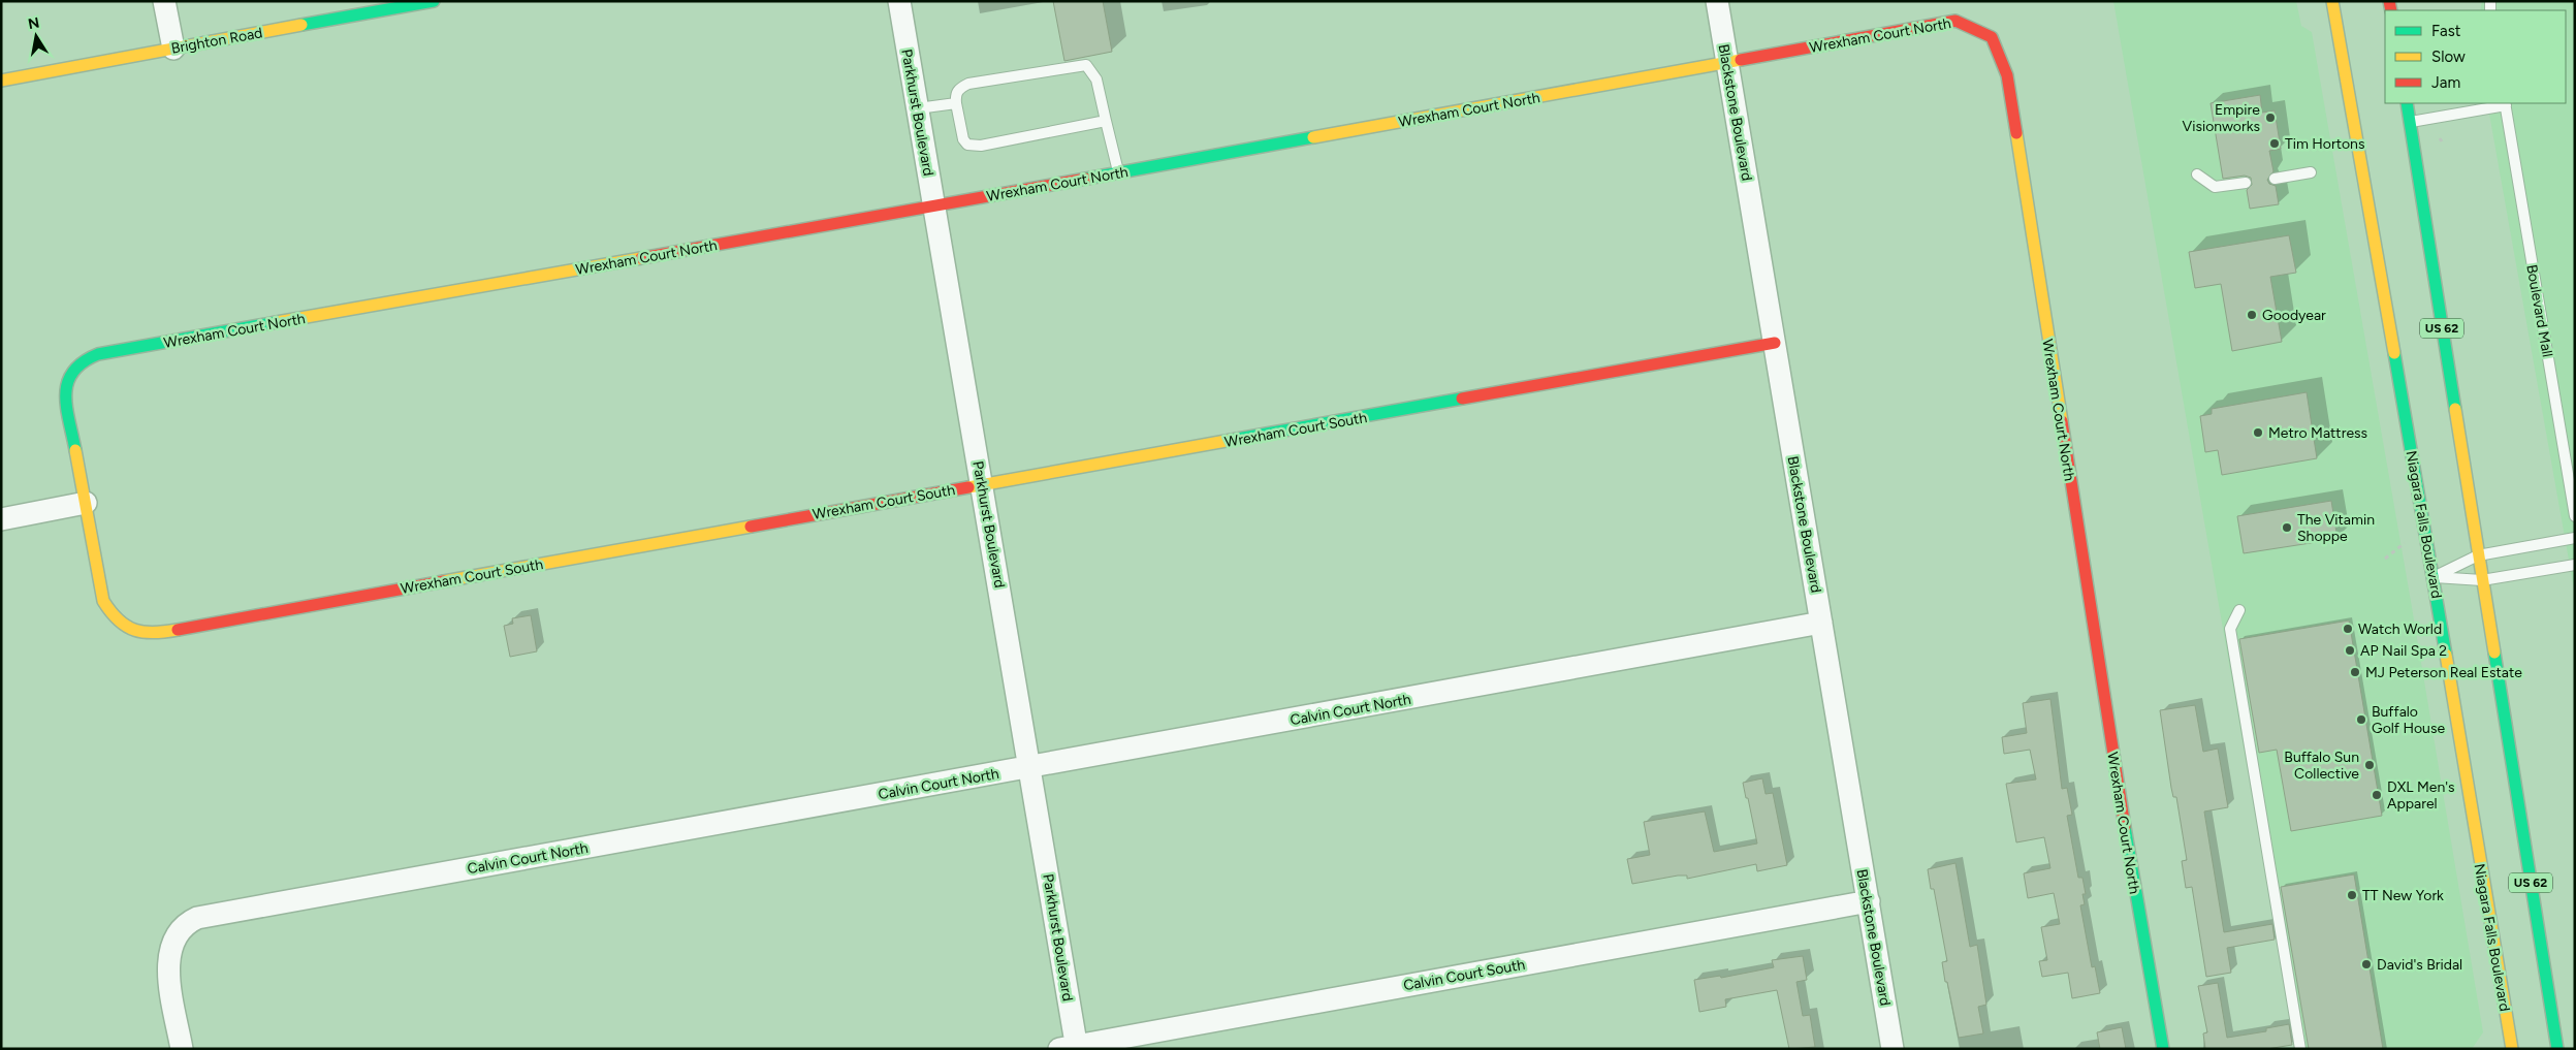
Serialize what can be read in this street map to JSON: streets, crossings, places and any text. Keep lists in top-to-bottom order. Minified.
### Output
{"streets":{"street":["Wrexham Court North","Brighton Road","Parkhurst Boulevard","Blackstone Boulevard","US 62","Wrexham Court South","Niagara Falls Boulevard","Calvin Court North","Calvin Court South"],"lane":["Boulevard Mall"]},"crossings":[["Wrexham Court North","Parkhurst Boulevard"],["Wrexham Court North","Blackstone Boulevard"],["Wrexham Court North","Wrexham Court South"],["Parkhurst Boulevard","Wrexham Court South"],["Parkhurst Boulevard","Calvin Court North"],["Parkhurst Boulevard","Calvin Court South"],["Blackstone Boulevard","Wrexham Court South"],["Blackstone Boulevard","Calvin Court North"],["Blackstone Boulevard","Calvin Court South"],["Boulevard Mall","US 62"]],"places":["Empire Visionworks","Tim Hortons","Goodyear","Metro Mattress","The Vitamin Shoppe","Watch World","AP Nail Spa 2","MJ Peterson Real Estate","Buffalo Golf House","Buffalo Sun Collective","DXL Men's Apparel","TT New York","David's Bridal"],"legend":["Fast","Slow","Jam"],"north":"top"}
